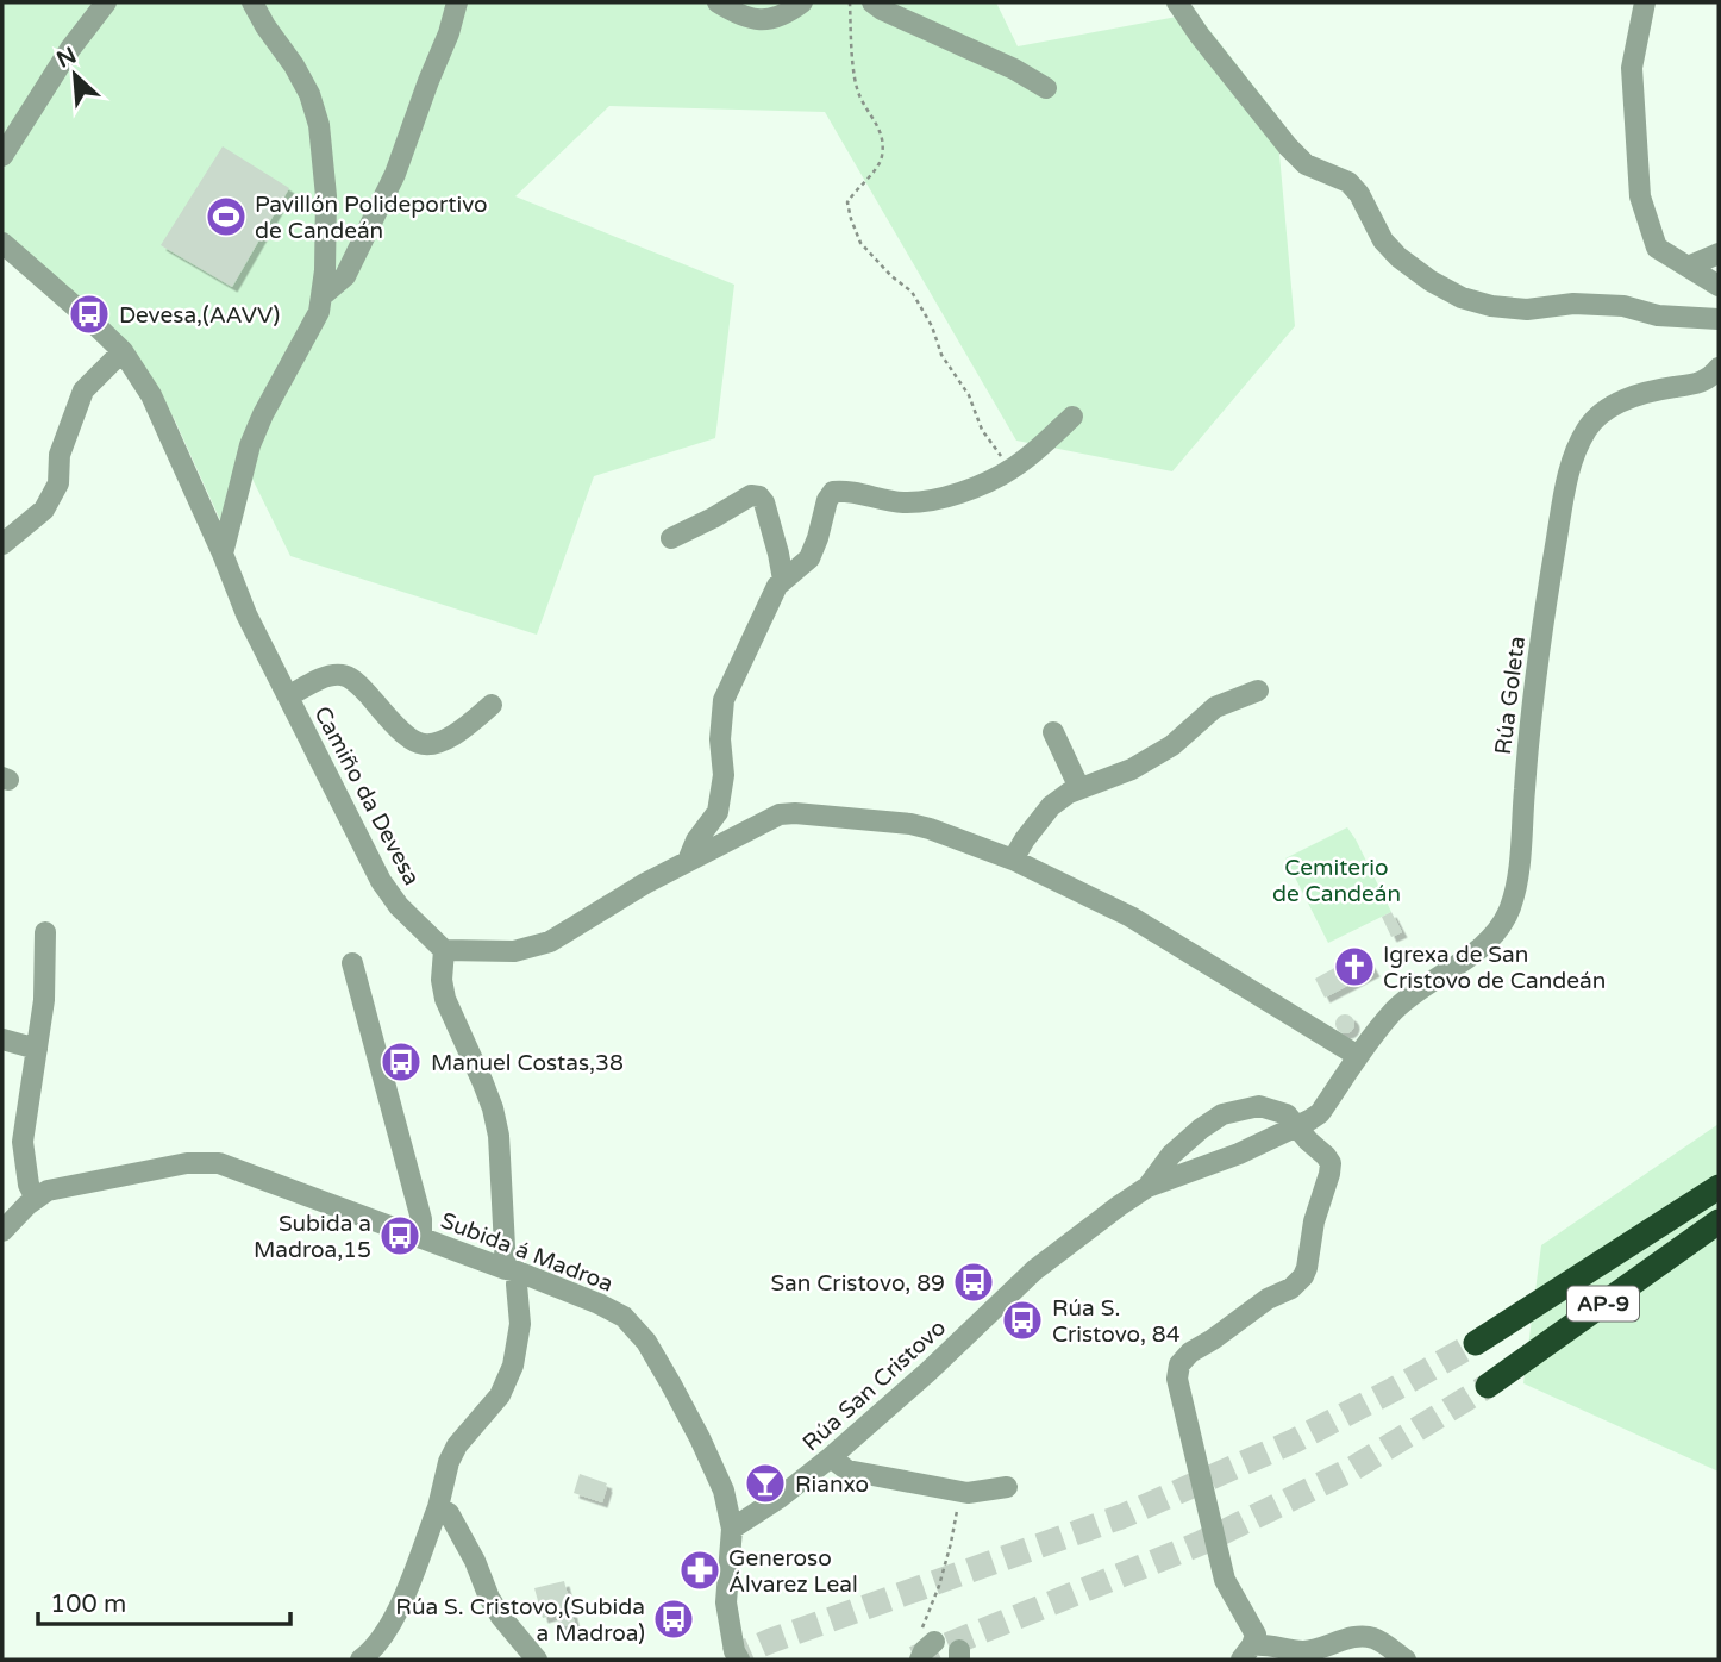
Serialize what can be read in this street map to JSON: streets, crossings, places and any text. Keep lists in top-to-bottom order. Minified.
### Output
{"streets":{"highway":["AP-9"],"street":["Rúa Goleta","Camiño da Devesa","Subida á Madroa","Rúa San Cristovo"]},"crossings":[["Rúa Goleta","Rúa San Cristovo"],["Subida á Madroa","Rúa San Cristovo"]],"parks":["Cemiterio de Candeán"],"places":{"sports":["Pavillón Polideportivo de Candeán"],"bus stop":["Devesa,(AAVV)","Manuel Costas,38","Subida a Madroa,15","San Cristovo, 89","Rúa S. Cristovo, 84","Rúa S. Cristovo,(Subida a Madroa)"],"church":["Igrexa de San Cristovo de Candeán"],"bar":["Rianxo"],"pharmacy":["Generoso Álvarez Leal"]},"scale_bar":"100 m","north":"top left"}
